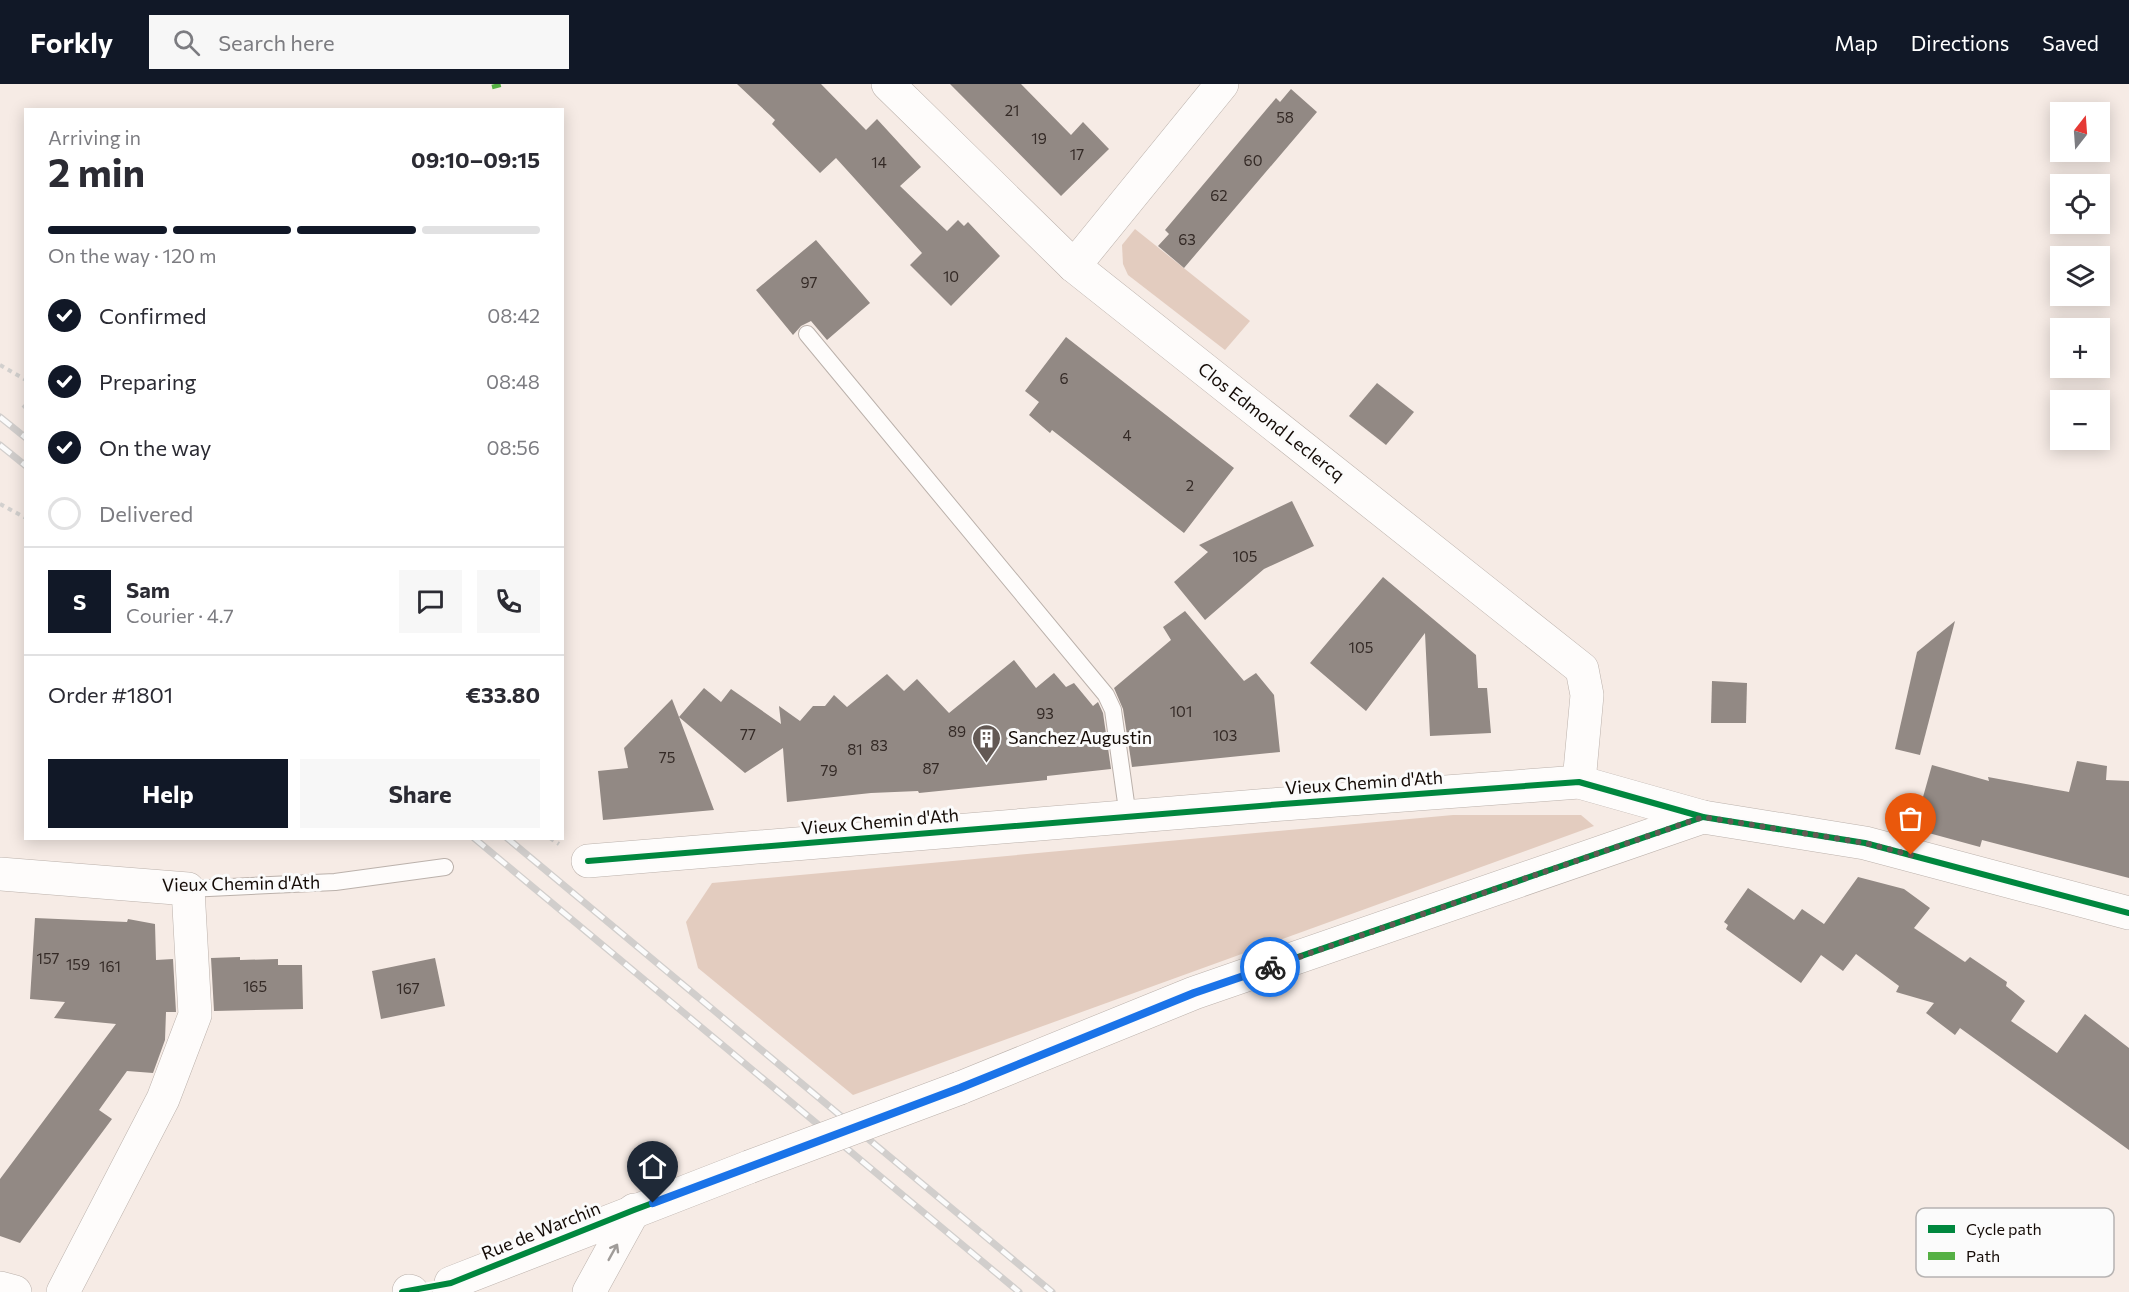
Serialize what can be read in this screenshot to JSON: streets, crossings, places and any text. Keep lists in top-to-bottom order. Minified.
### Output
{"streets":{"street":["Clos Edmond Leclercq","Vieux Chemin d'Ath","Rue de Warchin"]},"crossings":[["Clos Edmond Leclercq","Vieux Chemin d'Ath"],["Vieux Chemin d'Ath","Rue de Warchin"]],"places":{"building":["Sanchez Augustin"]},"house_numbers":["21","58","19","17","60","14","62","63","10","97","6","4","2","105","105","101","93","89","77","103","83","81","75","87","79","157","159","161","165","167"],"legend":["Cycle path","Path"],"north":"top","page":{"header":"Forkly","search":"Search here","nav":["Map","Directions","Saved"],"map_buttons":["+","−"],"heading":["2 min","Arriving in","09:10–09:15"],"panel":["Sam","Courier · 4.7","Order #1801","€33.80"],"bar":"On the way · 120 m","list":[["Confirmed","08:42"],["Preparing","08:48"],["On the way","08:56"],"Delivered"],"round":"S","buttons":["Help","Share"]}}
